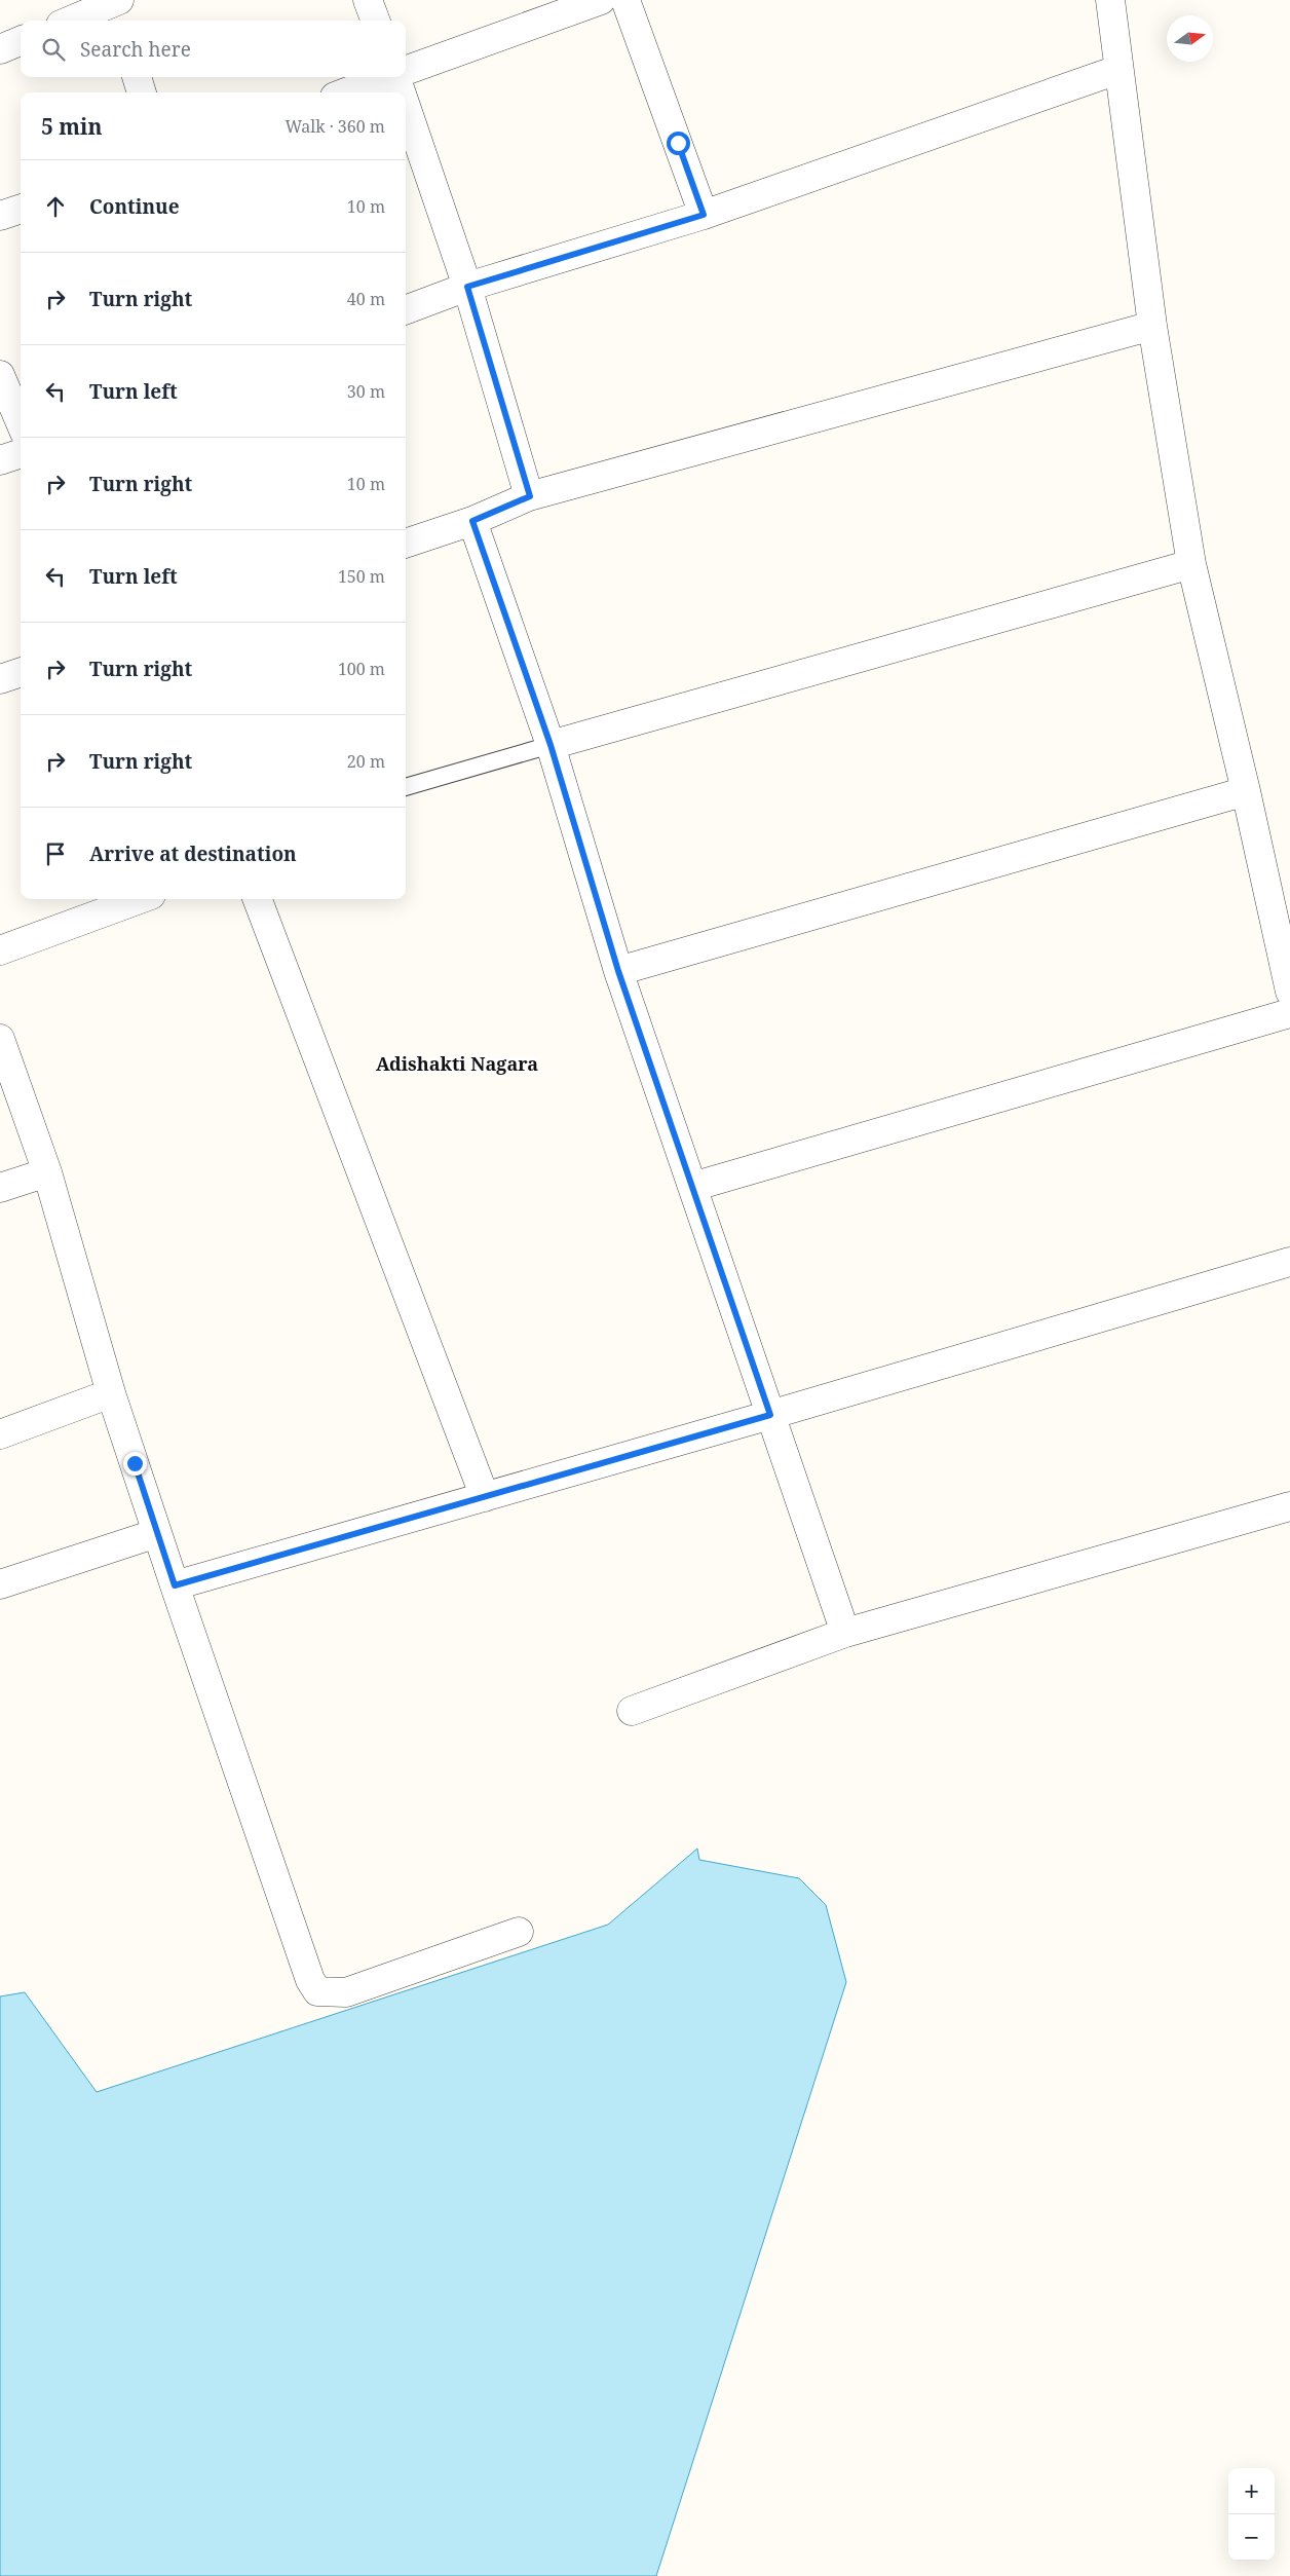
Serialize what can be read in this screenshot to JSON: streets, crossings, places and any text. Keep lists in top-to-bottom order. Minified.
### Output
{"districts":["Adishakti Nagara"],"north":"right","page":{"search":"Search here","heading":["5 min","Walk · 360 m"],"list":[["Continue","10 m"],["Turn right","40 m"],["Turn left","30 m"],["Turn right","10 m"],["Turn left","150 m"],["Turn right","100 m"],["Turn right","20 m"],"Arrive at destination"],"map_buttons":["+","−"]}}
